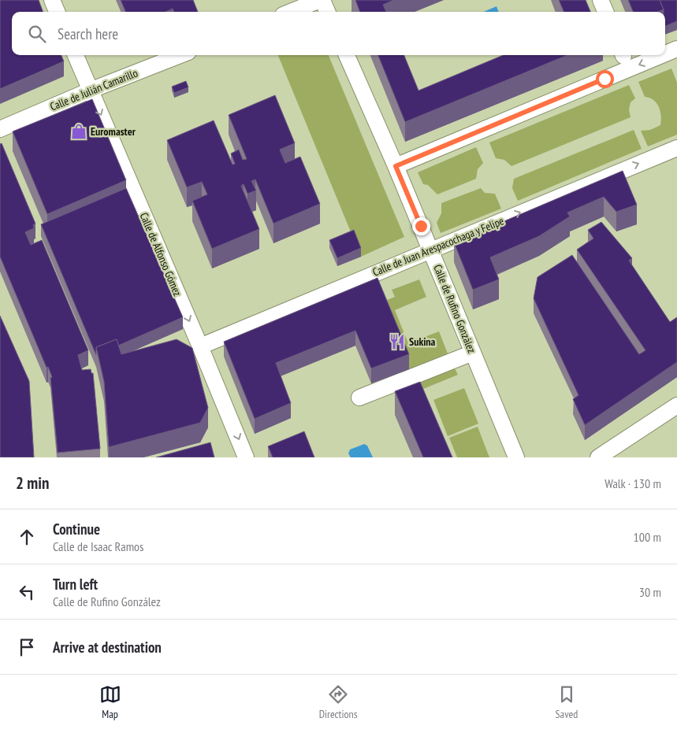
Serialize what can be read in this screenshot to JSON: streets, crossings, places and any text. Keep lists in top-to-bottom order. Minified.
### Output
{"streets":{"street":["Calle de Julián Camarillo","Calle de Juan Arespacochaga y Felipe","Calle de Alfonso Gómez","Calle de Rufino González"]},"crossings":[["Calle de Julián Camarillo","Calle de Alfonso Gómez"],["Calle de Juan Arespacochaga y Felipe","Calle de Alfonso Gómez"],["Calle de Juan Arespacochaga y Felipe","Calle de Rufino González"]],"one_way":["Calle de Alfonso Gómez"],"places":{"shop":["Euromaster"],"restaurant":["Sukina"]},"page":{"search":"Search here","heading":["2 min","Walk · 130 m"],"list":[["Continue","Calle de Isaac Ramos","100 m"],["Turn left","Calle de Rufino González","30 m"],"Arrive at destination"],"nav":["Map","Directions","Saved"]}}
